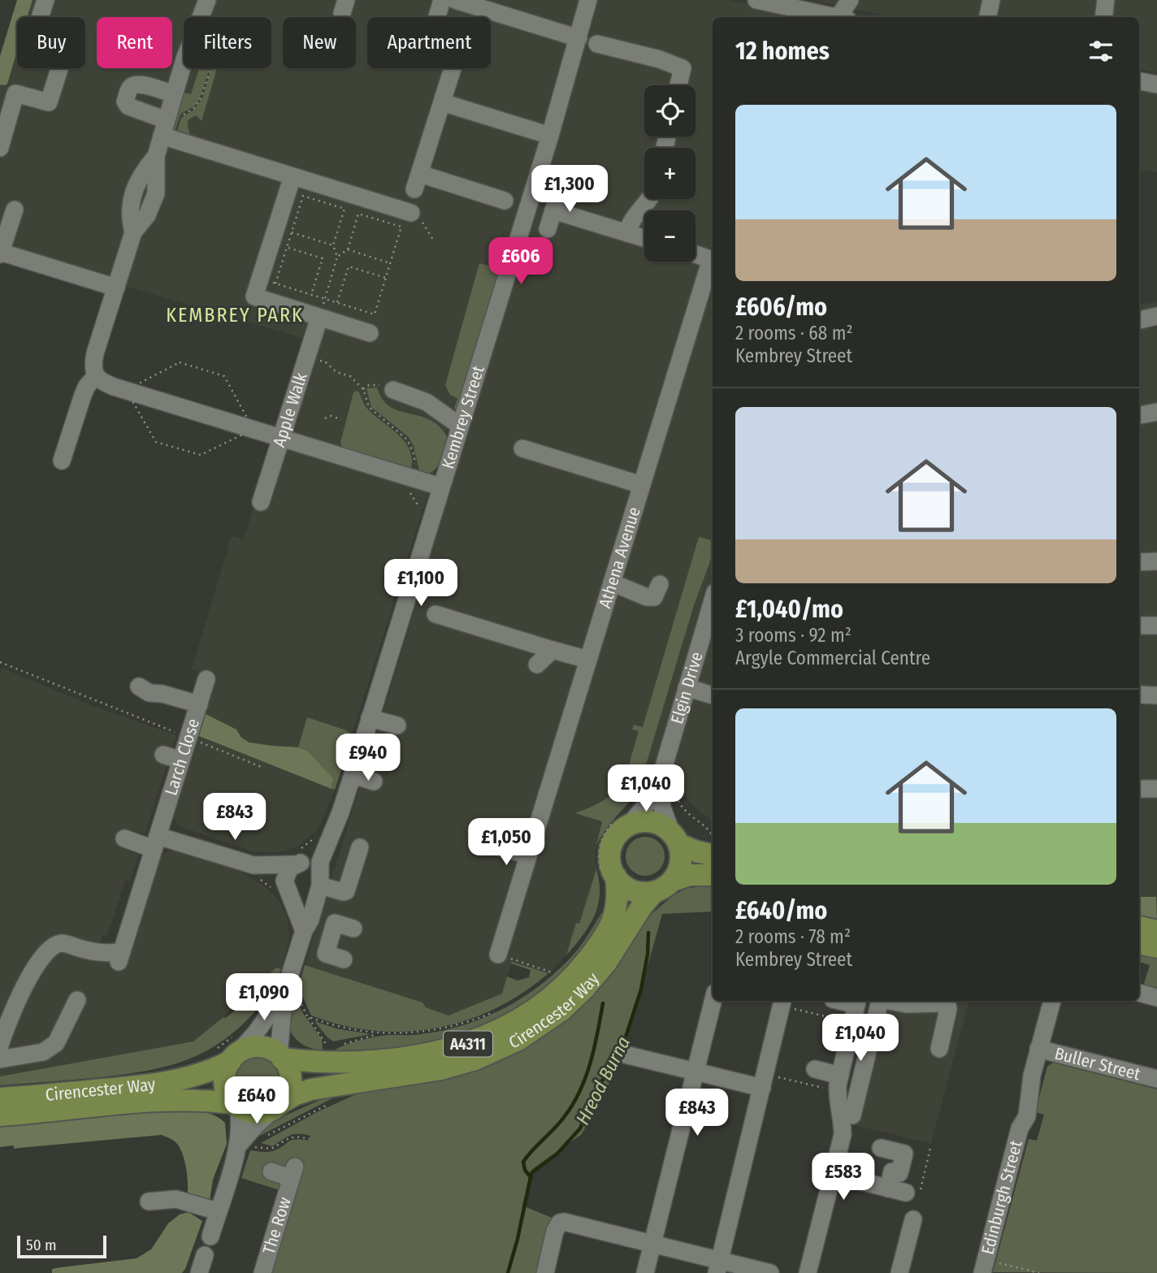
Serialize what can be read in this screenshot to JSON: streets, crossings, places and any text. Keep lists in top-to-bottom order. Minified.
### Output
{"streets":{"main road":["Cirencester Way","A4311"],"street":["Apple Walk","Kembrey Street","Athena Avenue","Elgin Drive","Larch Close","Buller Street","Edinburgh Street","The Row"]},"crossings":[["Kembrey Street","Cirencester Way"],["Kembrey Street","A4311"],["Elgin Drive","Cirencester Way"],["Elgin Drive","A4311"],["Cirencester Way","A4311"],["Buller Street","Edinburgh Street"]],"districts":["KEMBREY PARK"],"water":["Hreod Burna"],"scale_bar":"50 m","page":{"chip":["Buy","Rent","Filters","New","Apartment"],"heading":"12 homes","map_buttons":["+","−"],"list":[{"name":"£606/mo","note":"2 rooms · 68 m² · Kembrey Street"},{"name":"£1,040/mo","note":"3 rooms · 92 m² · Argyle Commercial Centre"},{"name":"£640/mo","note":"2 rooms · 78 m² · Kembrey Street"}],"price":["£1,300","£606","£1,100","£940","£1,040","£843","£1,050","£1,090","£1,040","£640","£843","£583"],"scale":"50 m"}}
